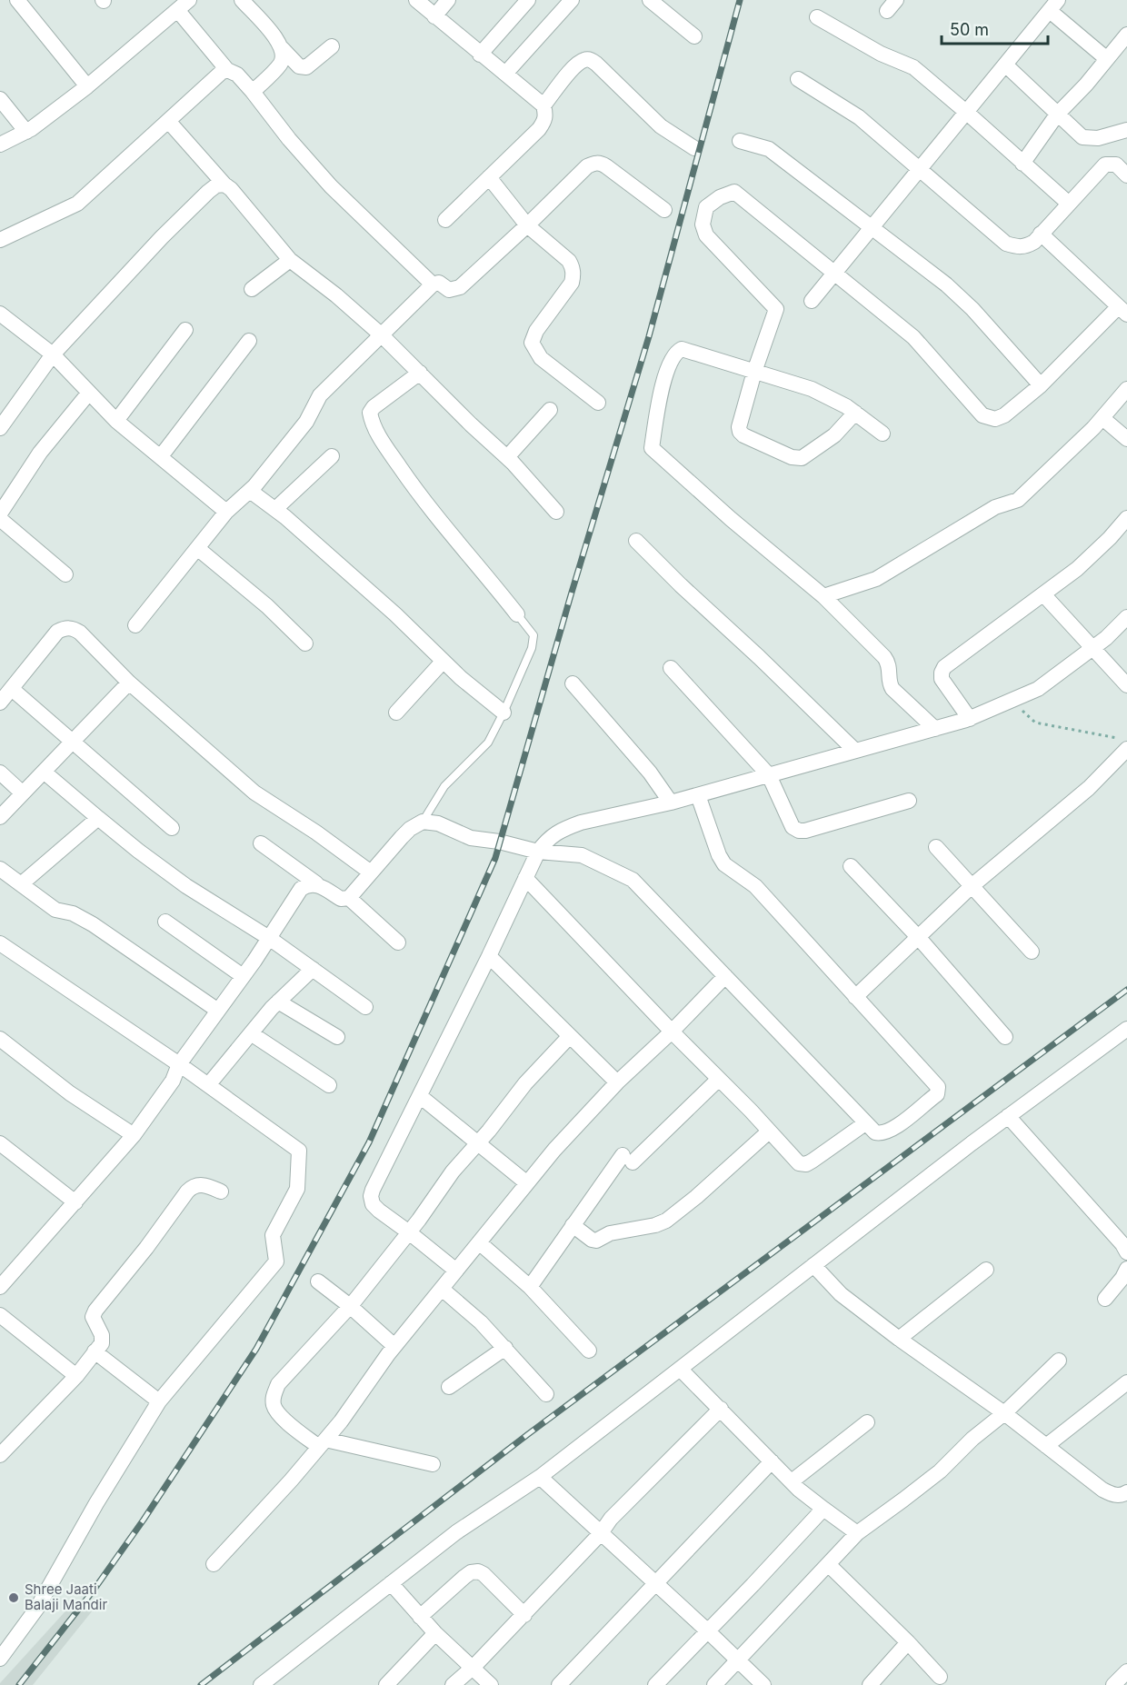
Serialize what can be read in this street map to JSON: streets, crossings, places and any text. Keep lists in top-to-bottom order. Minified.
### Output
{"places":["Shree Jaati Balaji Mandir"],"scale_bar":"50 m"}
